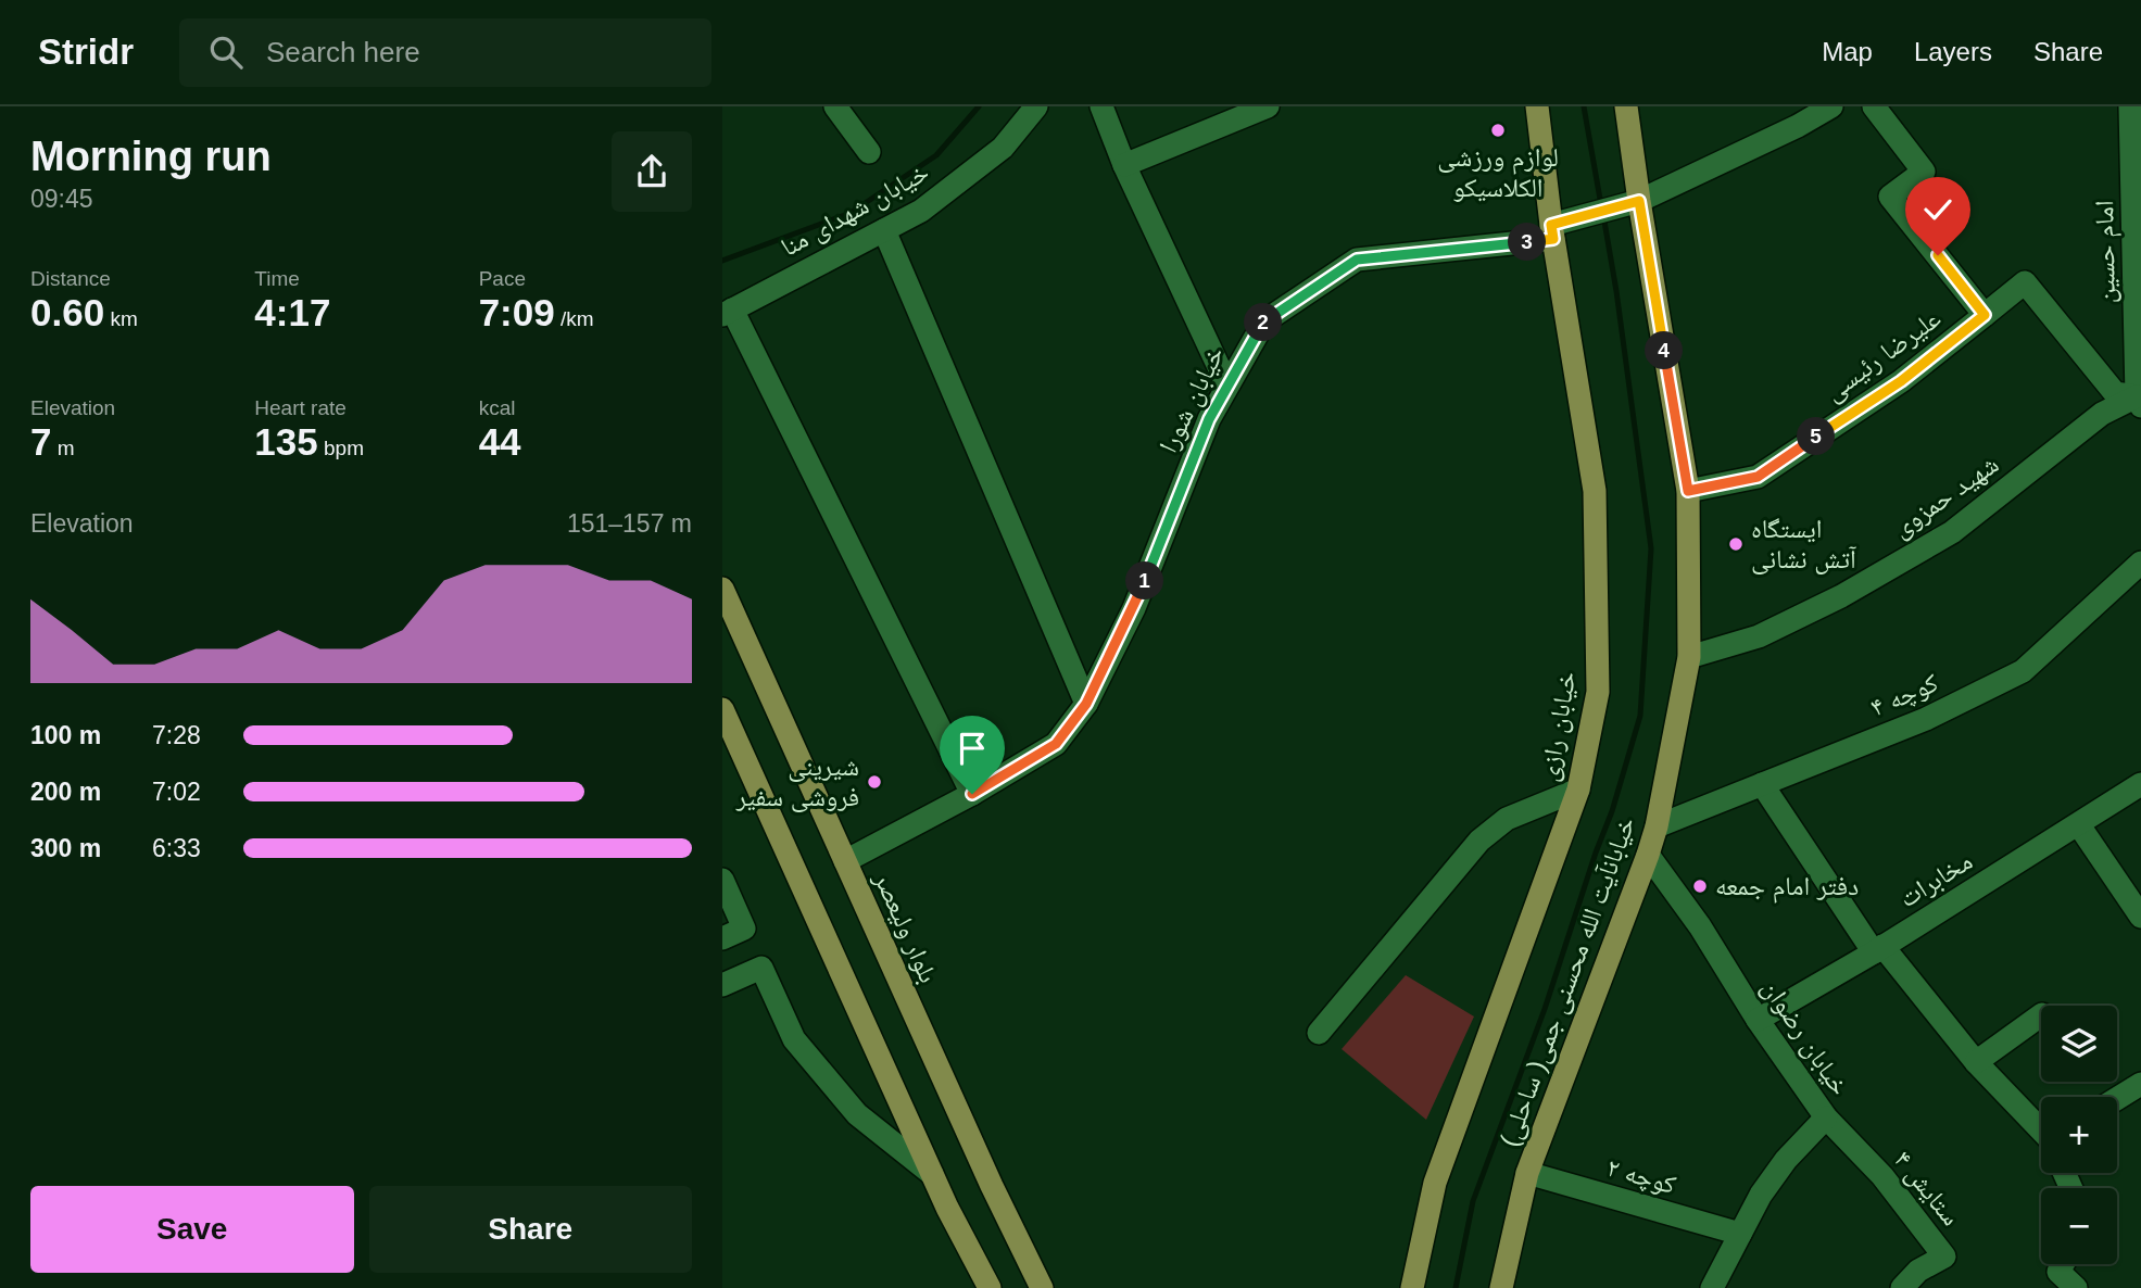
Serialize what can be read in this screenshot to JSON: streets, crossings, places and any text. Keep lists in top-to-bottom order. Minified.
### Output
{"streets":{"main road":["خیابان رازی","بلوار ولیعصر","خیابانآیت الله محسنی جمی( ساحلی)"],"street":["خیابان شهدای منا","امام حسین","علیرضا رئیسی","خیابان شورا","شهید حمزوی","کوچه ۴","مخابرات","خیابان رضوان","کوچه ۲","ستایش ۴"]},"crossings":[["امام حسین","شهید حمزوی"],["علیرضا رئیسی","خیابانآیت الله محسنی جمی( ساحلی)"],["خیابان شورا","خیابان رازی"],["خیابان شورا","بلوار ولیعصر"],["خیابان شورا","خیابانآیت الله محسنی جمی( ساحلی)"],["شهید حمزوی","خیابانآیت الله محسنی جمی( ساحلی)"],["کوچه ۴","خیابانآیت الله محسنی جمی( ساحلی)"],["مخابرات","خیابان رضوان"],["خیابانآیت الله محسنی جمی( ساحلی)","خیابان رضوان"],["خیابانآیت الله محسنی جمی( ساحلی)","کوچه ۲"],["خیابان رضوان","کوچه ۲"],["خیابان رضوان","ستایش ۴"]],"places":["لوازم ورزشی الکلاسیکو","ایستگاه آتش نشانی","شیرینی فروشی سفیر","دفتر امام جمعه"],"page":{"header":"Stridr","search":"Search here","nav":["Map","Layers","Share"],"heading":["Morning run","09:45"],"pins":["3","2","4","5","1"],"stats":[["Distance","0.60 km"],["Time","4:17"],["Pace","7:09 /km"],["Elevation","7 m"],["Heart rate","135 bpm"],["kcal","44"]],"chart":["Elevation","151–157 m"],"list":[{"name":"100 m","note":"7:28"},{"name":"200 m","note":"7:02"},{"name":"300 m","note":"6:33"}],"map_buttons":["+","−"],"buttons":["Save","Share"]}}
